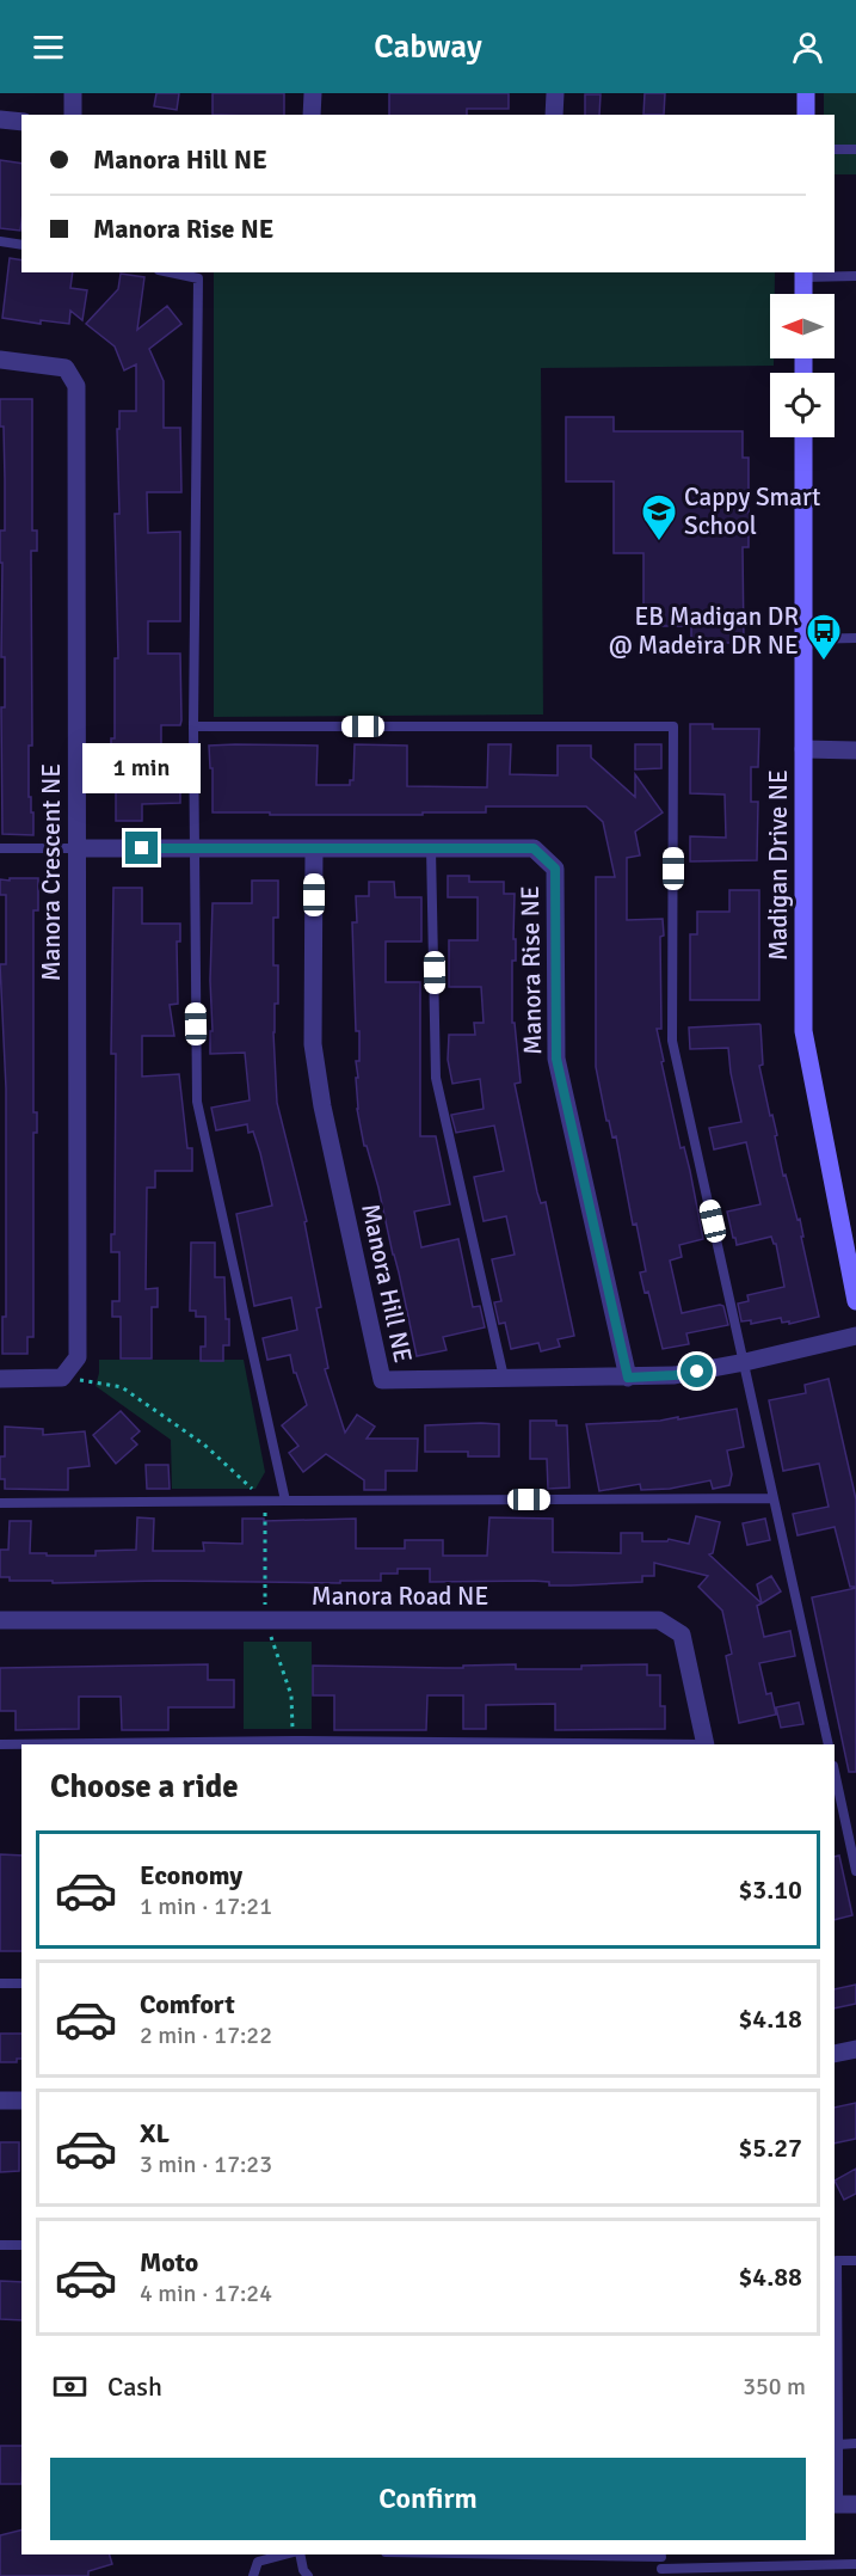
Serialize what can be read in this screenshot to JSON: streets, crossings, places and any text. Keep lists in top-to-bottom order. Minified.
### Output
{"streets":{"street":["Madigan Drive NE","Manora Crescent NE","Manora Rise NE","Manora Hill NE","Manora Road NE"]},"crossings":[["Manora Crescent NE","Manora Rise NE"],["Manora Rise NE","Manora Hill NE"]],"places":{"school or university":["Cappy Smart School"],"bus stop":["EB Madigan DR @ Madeira DR NE"]},"north":"left","page":{"header":"Cabway","banner":["Manora Hill NE","Manora Rise NE"],"bubble":"1 min","heading":"Choose a ride","list":[{"name":"Economy","note":"1 min · 17:21","value":"$3.10"},{"name":"Comfort","note":"2 min · 17:22","value":"$4.18"},{"name":"XL","note":"3 min · 17:23","value":"$5.27"},{"name":"Moto","note":"4 min · 17:24","value":"$4.88"}],"pay":["Cash","350 m"],"buttons":"Confirm"}}
